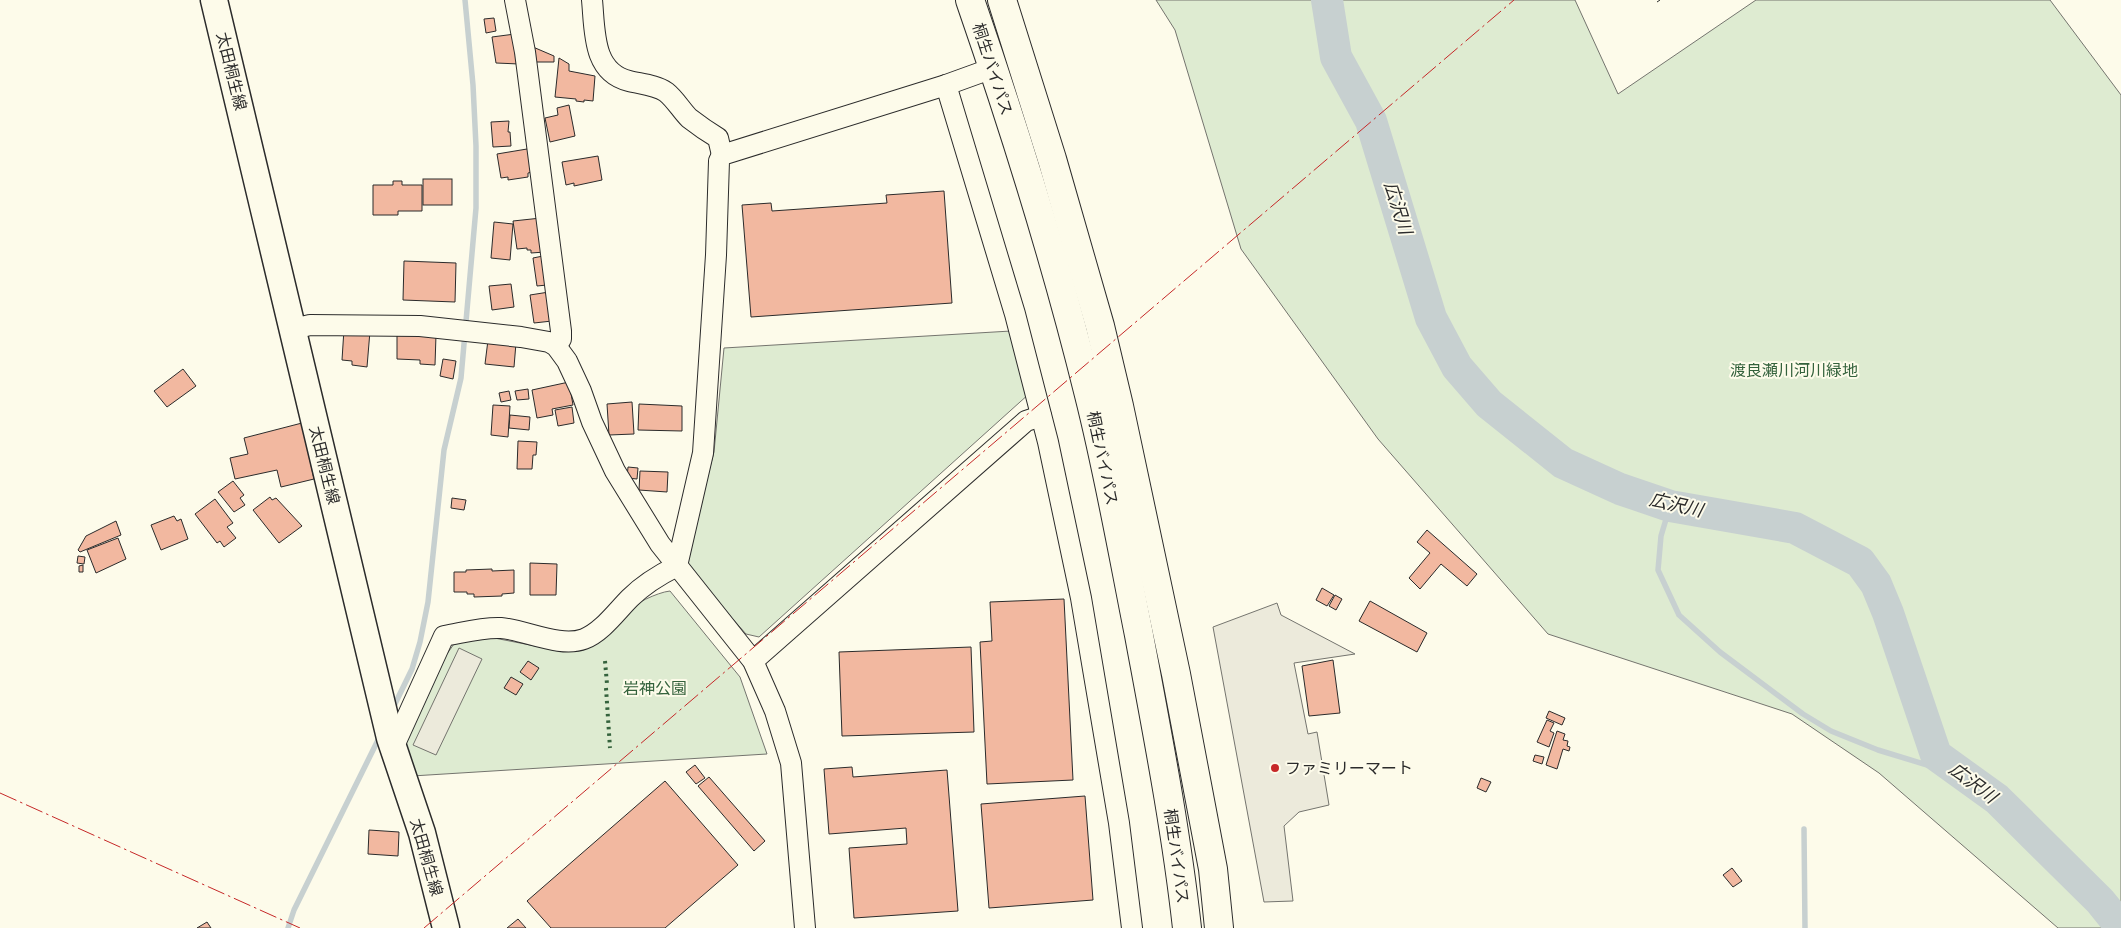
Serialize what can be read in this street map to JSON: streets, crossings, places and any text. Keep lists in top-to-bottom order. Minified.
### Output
{"streets":{"highway":["桐生バイパス"],"main road":["太田桐生線"]},"water":["広沢川"],"parks":["渡良瀬川河川緑地","岩神公園"],"places":["ファミリーマート"]}
